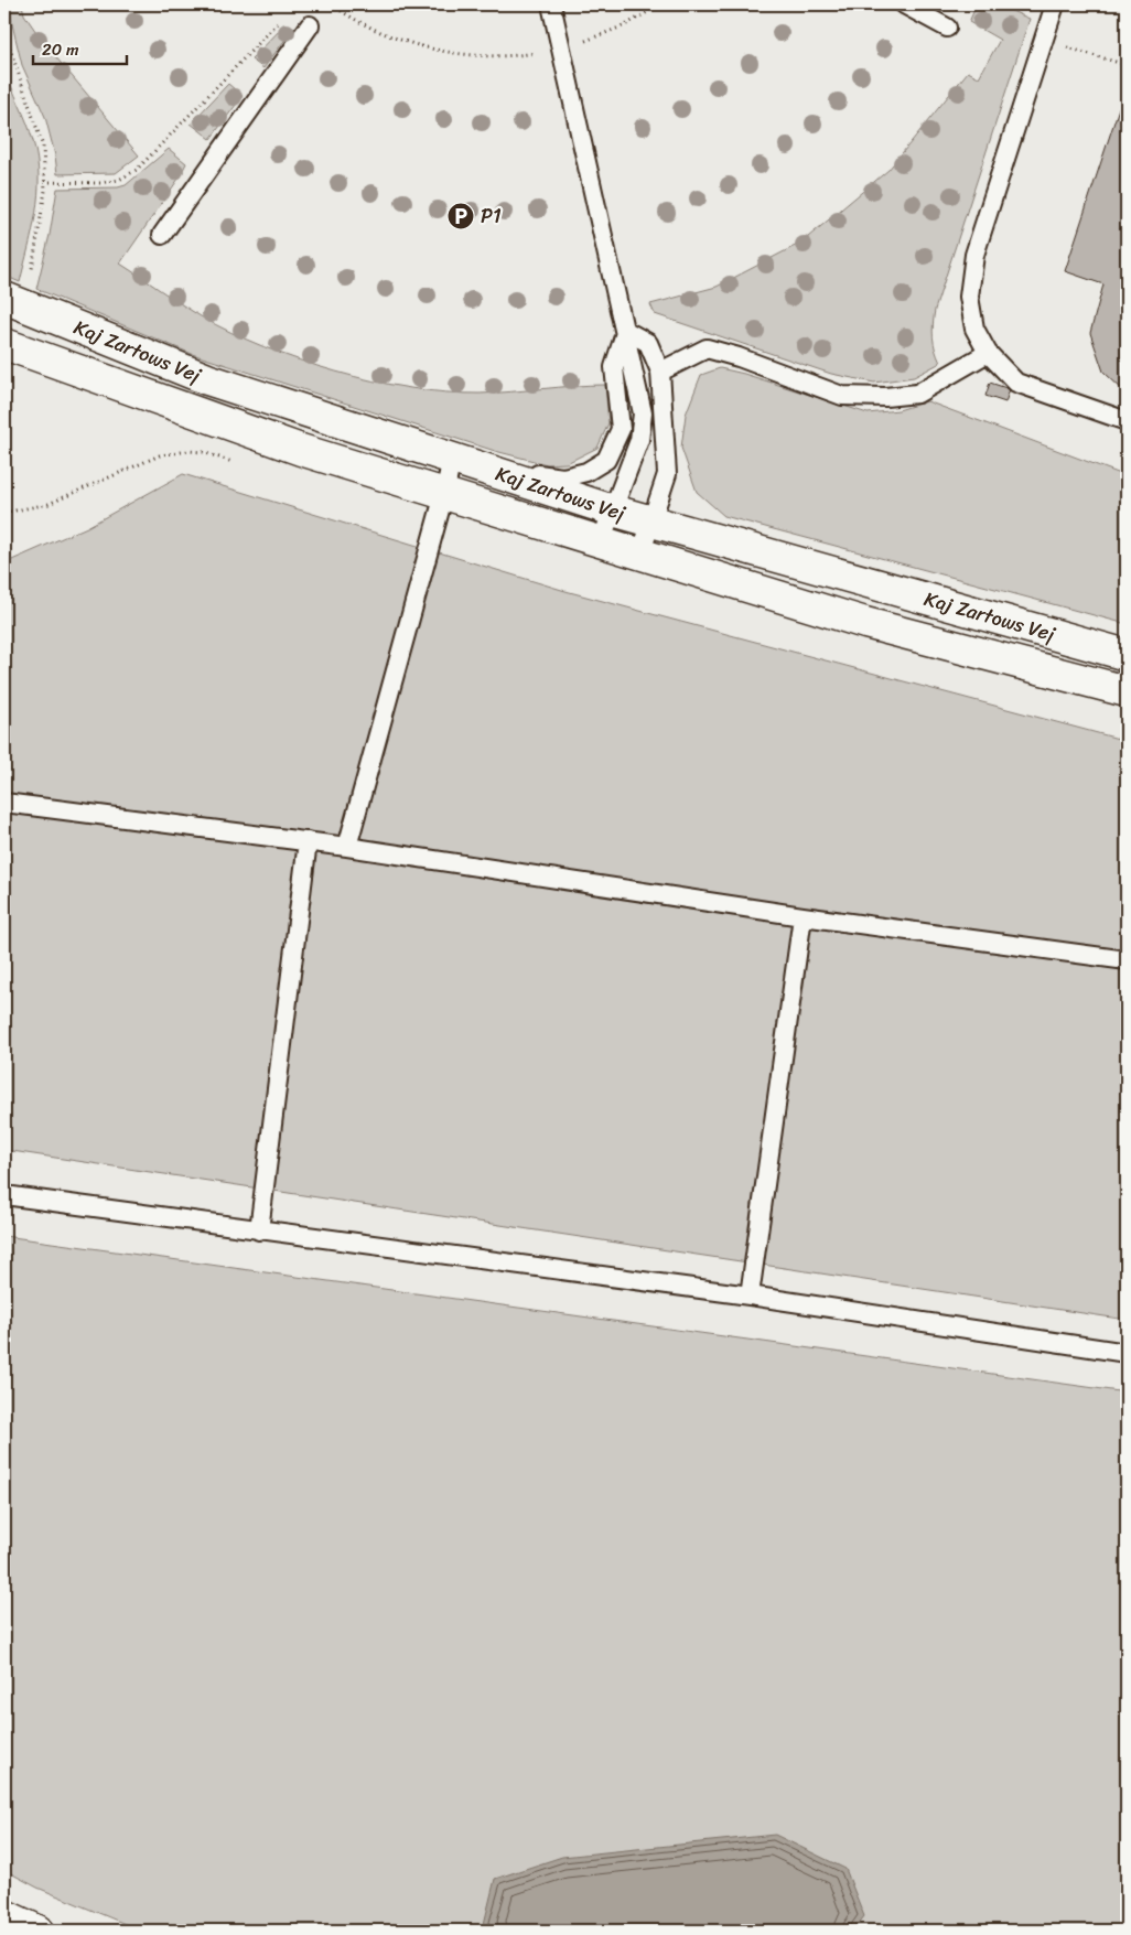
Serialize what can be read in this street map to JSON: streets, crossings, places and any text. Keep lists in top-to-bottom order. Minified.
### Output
{"streets":{"main road":["Kaj Zartows Vej"]},"places":{"parking":["P1"]},"scale_bar":"20 m"}
